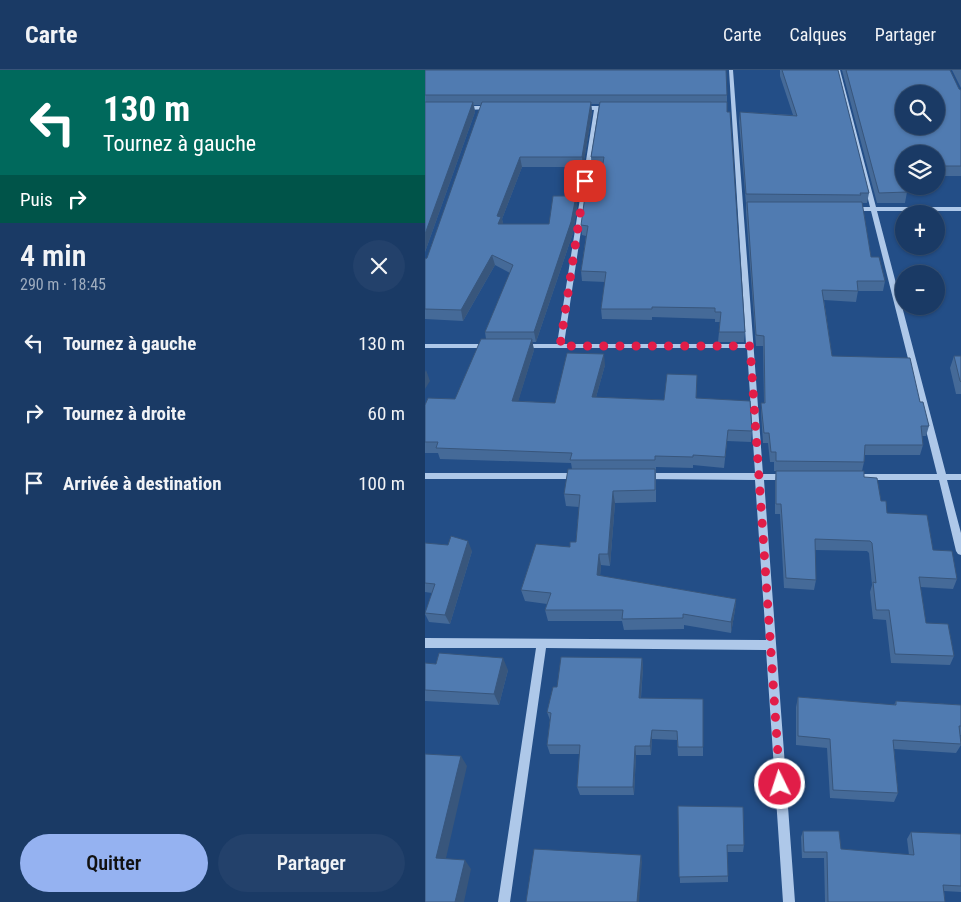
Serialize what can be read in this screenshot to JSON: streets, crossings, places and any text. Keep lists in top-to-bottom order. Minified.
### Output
{"page":{"header":"Carte","nav":["Carte","Calques","Partager"],"turn":["130 m","Tournez à gauche"],"map_buttons":["+","−"],"then":"Puis","heading":["4 min","290 m · 18:45"],"list":[{"name":"Tournez à gauche","value":"130 m"},{"name":"Tournez à droite","value":"60 m"},{"name":"Arrivée à destination","value":"100 m"}],"buttons":["Quitter","Partager"]}}
